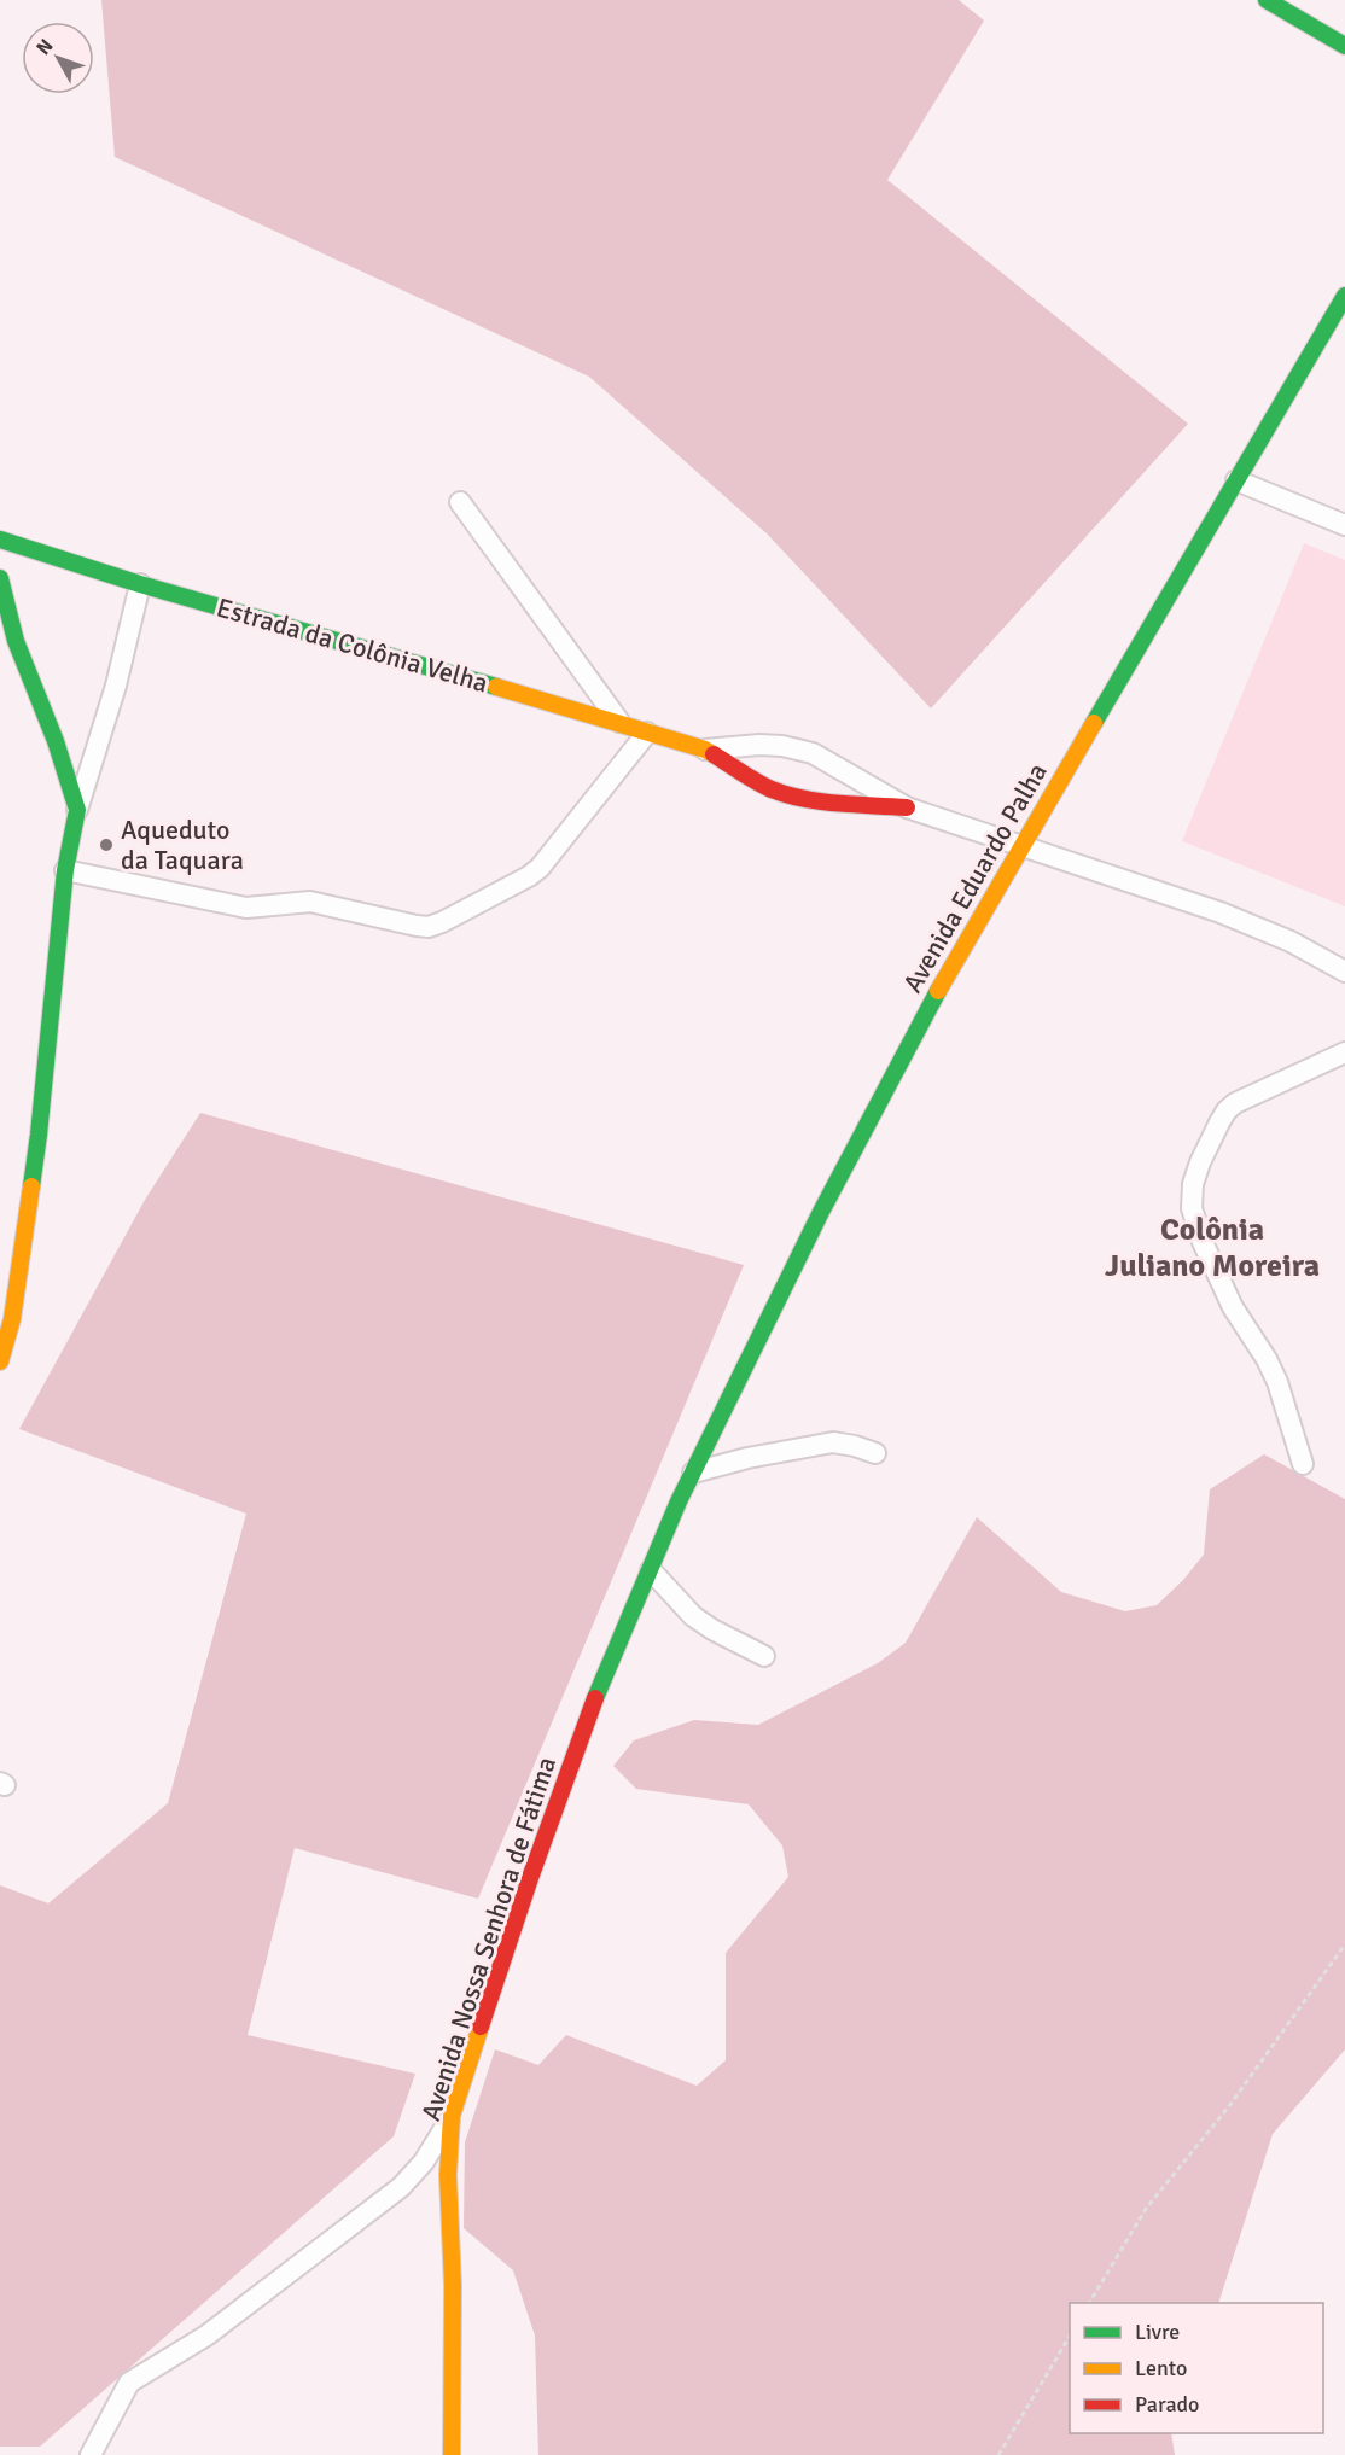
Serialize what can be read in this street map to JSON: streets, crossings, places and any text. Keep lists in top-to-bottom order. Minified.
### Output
{"streets":{"main road":["Estrada da Colônia Velha","Avenida Eduardo Palha","Avenida Nossa Senhora de Fátima"]},"crossings":[["Estrada da Colônia Velha","Avenida Eduardo Palha"],["Avenida Eduardo Palha","Avenida Nossa Senhora de Fátima"]],"districts":["Colônia Juliano Moreira"],"places":["Aqueduto da Taquara"],"legend":["Livre","Lento","Parado"],"north":"top left"}
